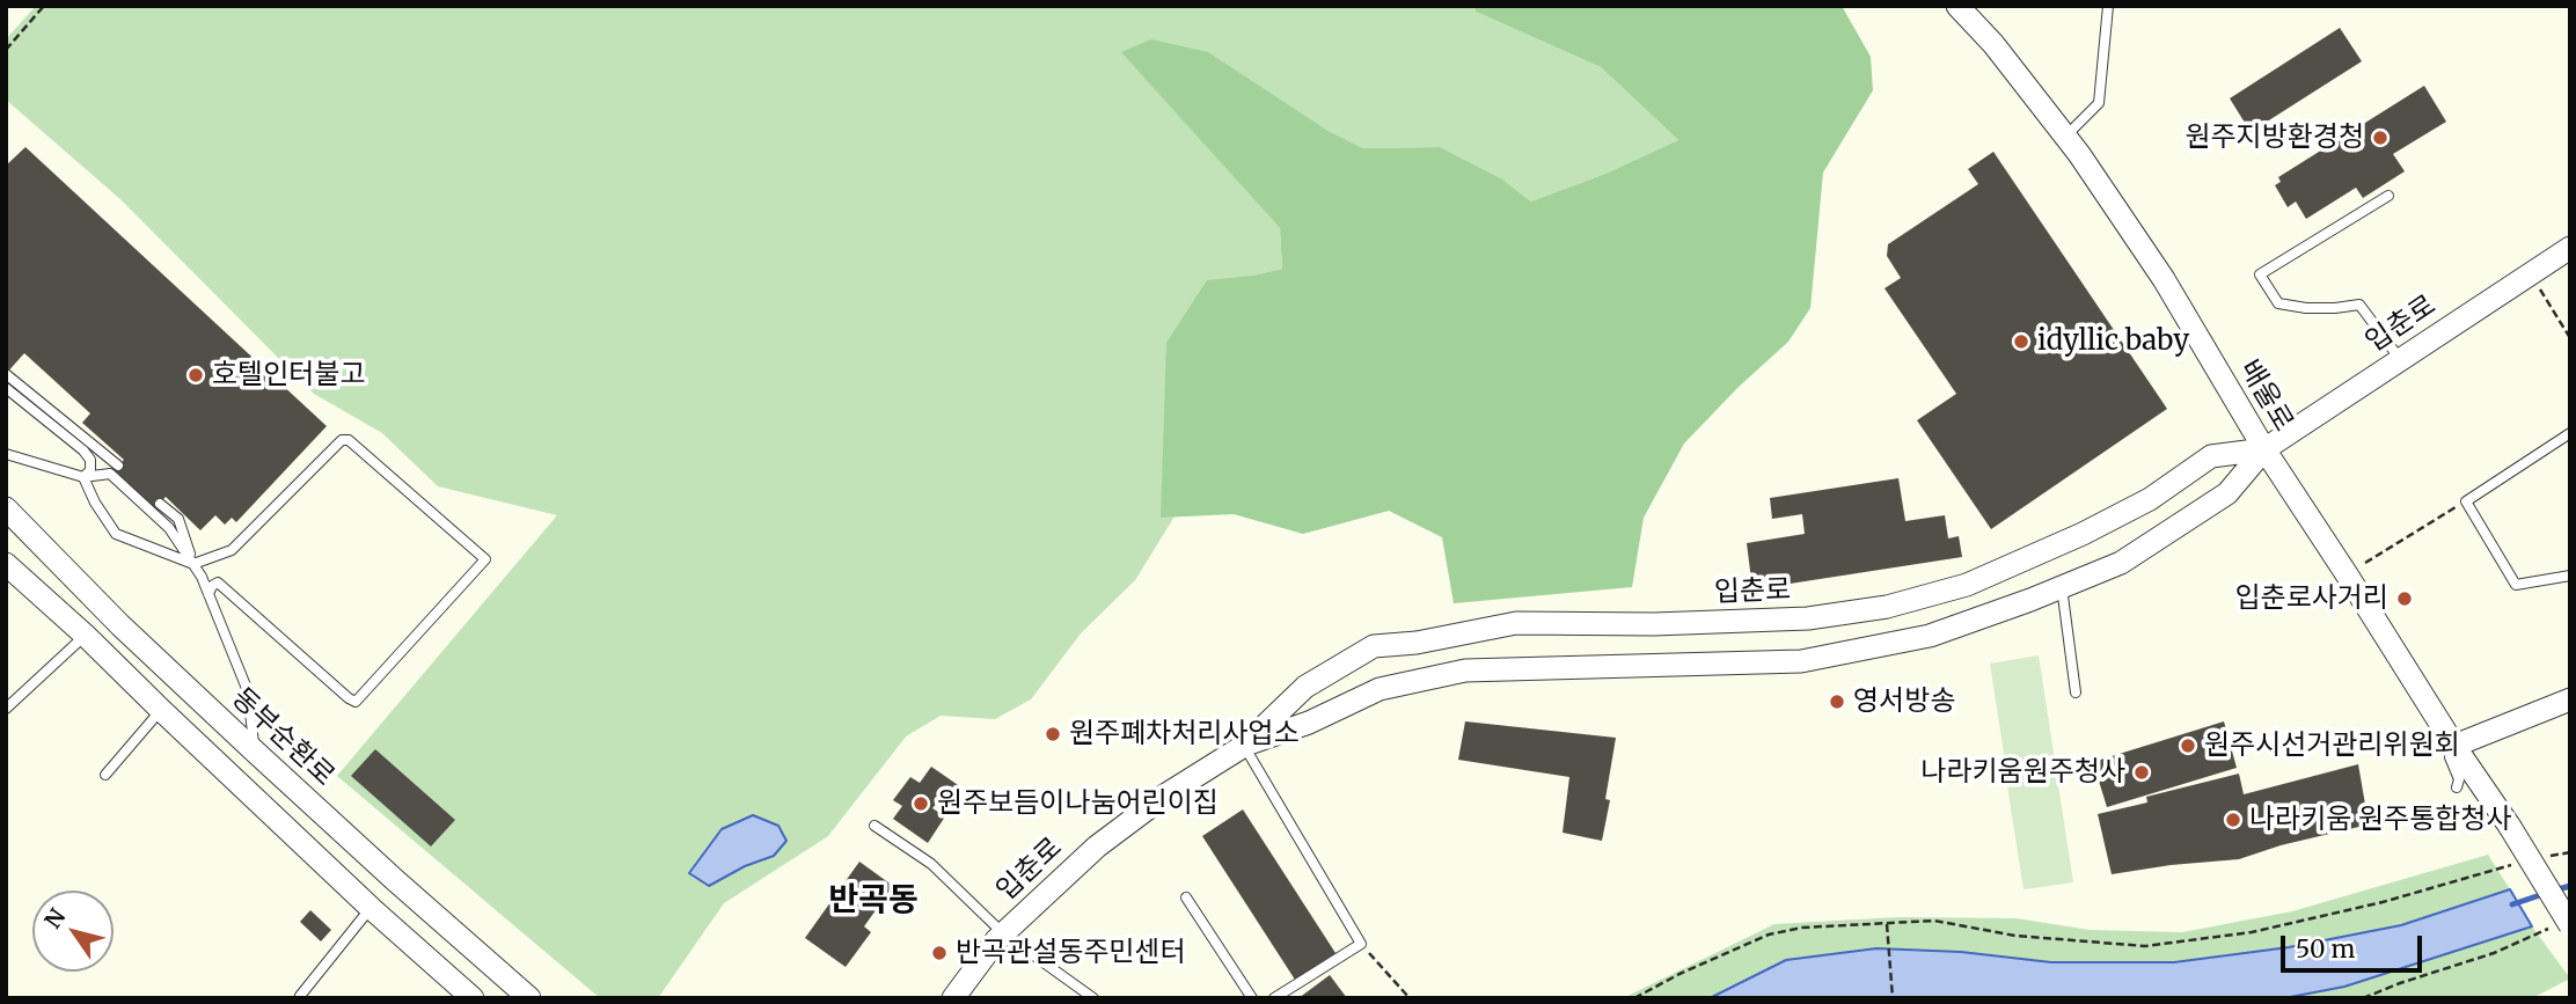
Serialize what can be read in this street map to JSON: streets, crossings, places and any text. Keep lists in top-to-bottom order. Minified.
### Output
{"streets":{"street":["입춘로","배울로","동부순환로"]},"crossings":[["입춘로","배울로"]],"districts":["반곡동"],"places":["원주지방환경청","idyllic baby","호텔인터불고","입춘로사거리","영서방송","원주폐차처리사업소","원주시선거관리위원회","나라키움원주청사","원주보듬이나눔어린이집","나라키움 원주통합청사","반곡관설동주민센터"],"scale_bar":"50 m","north":"top left"}
